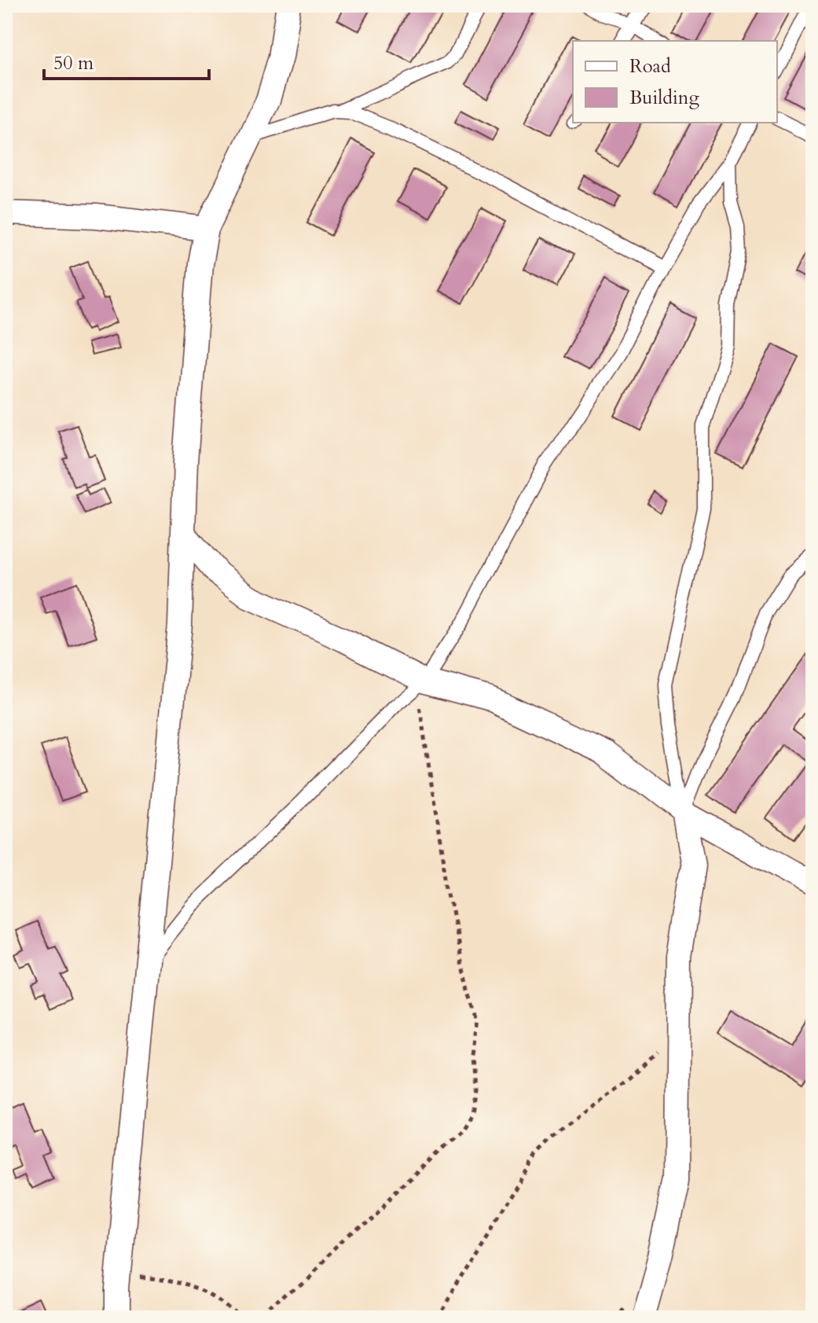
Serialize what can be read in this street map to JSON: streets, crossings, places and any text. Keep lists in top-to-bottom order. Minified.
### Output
{"legend":["Road","Building"],"scale_bar":"50 m"}
